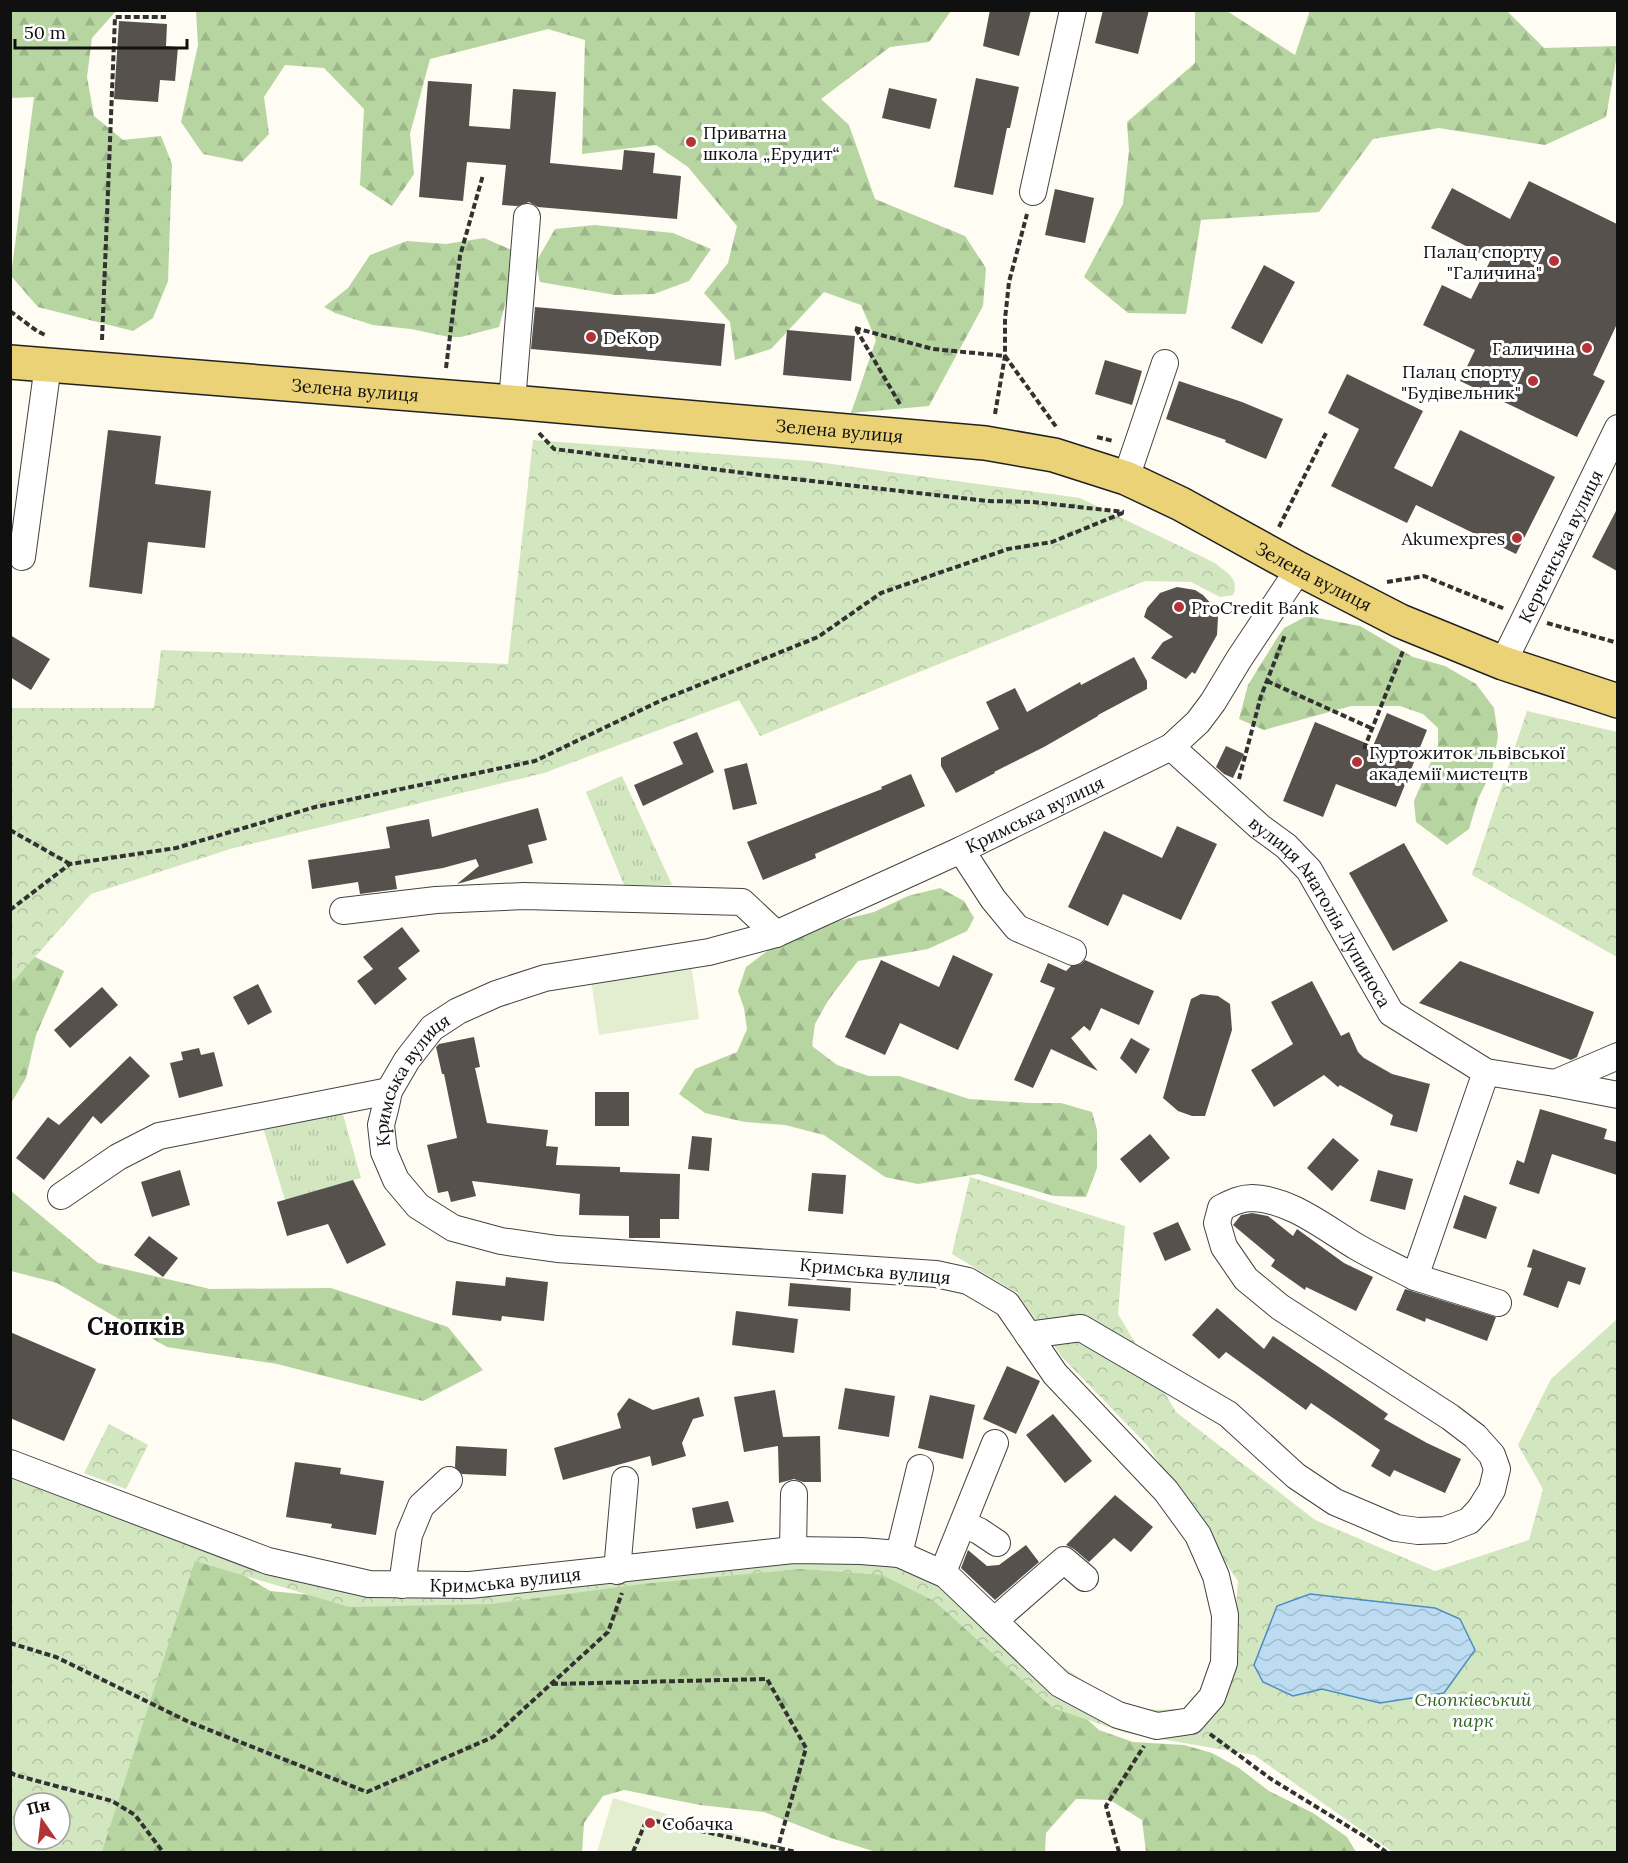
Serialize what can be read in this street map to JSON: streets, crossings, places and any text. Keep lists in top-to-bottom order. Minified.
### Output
{"streets":{"main road":["Зелена вулиця"],"street":["Керченська вулиця","Кримська вулиця","вулиця Анатолія Лупиноса"]},"crossings":[["Зелена вулиця","Керченська вулиця"],["Зелена вулиця","Кримська вулиця"],["Кримська вулиця","вулиця Анатолія Лупиноса"]],"districts":["Снопків"],"parks":["Снопківський парк"],"places":["Приватна школа „Ерудит“","Палац спорту \"Галичина\"","DeKop","Галичина","Палац спорту \"Будівельник\"","Akumexpres","ProCredit Bank","Гуртожиток львівської академії мистецтв","Собачка"],"scale_bar":"50 m","north":"top"}
